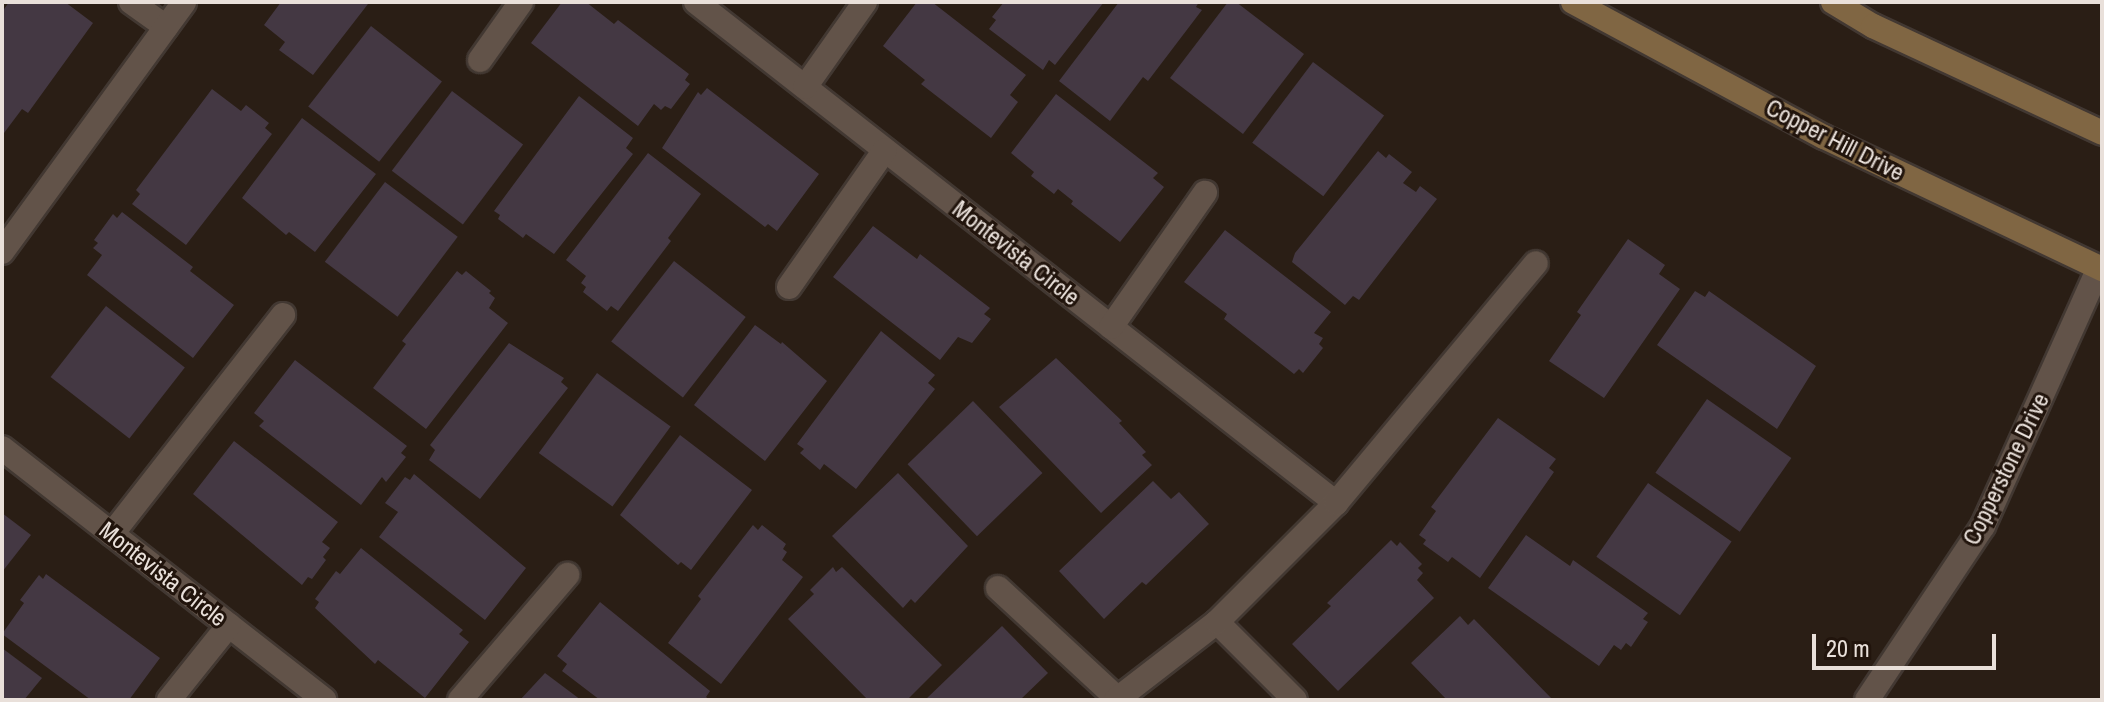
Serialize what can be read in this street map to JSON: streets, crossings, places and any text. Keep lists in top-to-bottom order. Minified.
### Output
{"streets":{"main road":["Copper Hill Drive"],"street":["Montevista Circle","Copperstone Drive"]},"crossings":[["Copper Hill Drive","Copperstone Drive"]],"scale_bar":"20 m"}
